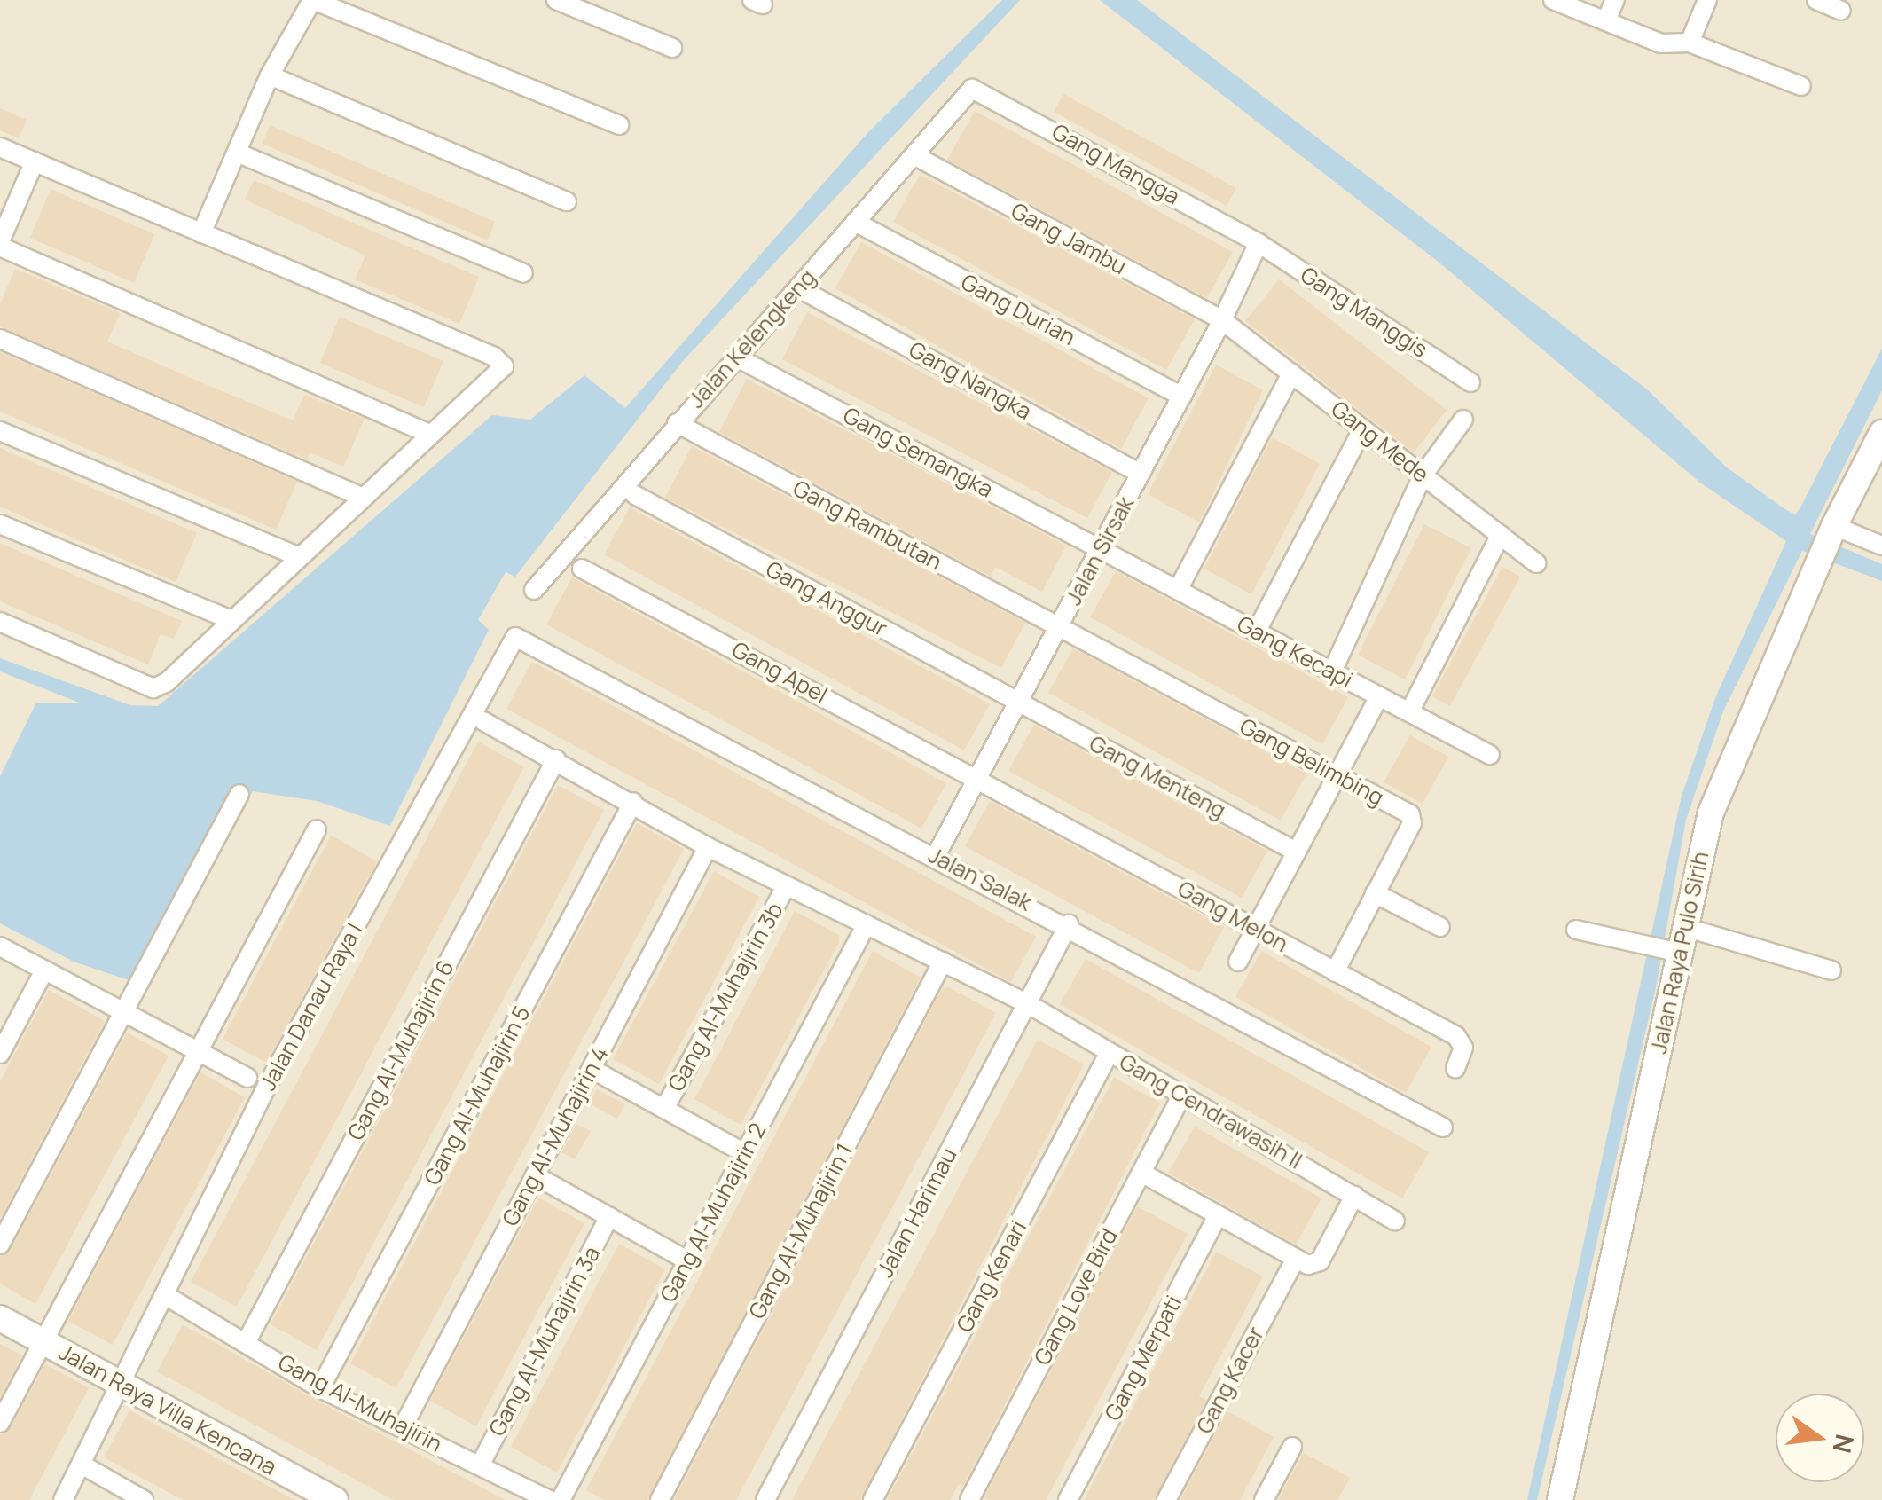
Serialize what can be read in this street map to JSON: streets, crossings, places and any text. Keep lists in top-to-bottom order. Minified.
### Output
{"streets":{"street":["Gang Mangga","Gang Jambu","Gang Durian","Gang Manggis","Jalan Kelengkeng","Gang Nangka","Gang Mede","Gang Semangka","Gang Rambutan","Jalan Sirsak","Gang Anggur","Gang Kecapi","Gang Apel","Gang Belimbing","Gang Menteng","Jalan Salak","Gang Melon","Jalan Raya Pulo Sirih","Gang Al-Muhajirin 3b","Jalan Danau Raya I","Gang Al-Muhajirin 6","Gang Al-Muhajirin 5","Gang Cendrawasih II","Gang Al-Muhajirin 4","Gang Al-Muhajirin 2","Jalan Harimau","Gang Al-Muhajirin 1","Gang Kenari","Gang Love Bird","Gang Al-Muhajirin 3a","Gang Merpati","Gang Kacer","Gang Al-Muhajirin","Jalan Raya Villa Kencana"]},"crossings":[["Gang Mangga","Gang Manggis"],["Gang Mangga","Jalan Kelengkeng"],["Gang Mangga","Jalan Sirsak"],["Gang Jambu","Jalan Kelengkeng"],["Gang Jambu","Gang Mede"],["Gang Jambu","Jalan Sirsak"],["Gang Durian","Jalan Kelengkeng"],["Gang Durian","Jalan Sirsak"],["Gang Manggis","Jalan Sirsak"],["Jalan Kelengkeng","Gang Nangka"],["Jalan Kelengkeng","Gang Semangka"],["Jalan Kelengkeng","Gang Rambutan"],["Gang Nangka","Jalan Sirsak"],["Gang Mede","Jalan Sirsak"],["Gang Semangka","Jalan Sirsak"],["Gang Semangka","Gang Kecapi"],["Gang Rambutan","Jalan Sirsak"],["Gang Rambutan","Gang Belimbing"],["Jalan Sirsak","Gang Anggur"],["Jalan Sirsak","Gang Kecapi"],["Jalan Sirsak","Gang Apel"],["Jalan Sirsak","Gang Belimbing"],["Jalan Sirsak","Gang Menteng"],["Jalan Sirsak","Jalan Salak"],["Jalan Sirsak","Gang Melon"],["Gang Anggur","Gang Menteng"],["Gang Apel","Gang Melon"],["Gang Belimbing","Gang Melon"],["Jalan Salak","Jalan Danau Raya I"],["Jalan Salak","Jalan Harimau"],["Gang Al-Muhajirin 3b","Gang Cendrawasih II"],["Jalan Danau Raya I","Jalan Raya Villa Kencana"],["Gang Al-Muhajirin 6","Gang Cendrawasih II"],["Gang Al-Muhajirin 6","Gang Al-Muhajirin"],["Gang Al-Muhajirin 5","Gang Cendrawasih II"],["Gang Al-Muhajirin 5","Gang Al-Muhajirin"],["Gang Cendrawasih II","Gang Al-Muhajirin 4"],["Gang Cendrawasih II","Gang Al-Muhajirin 2"],["Gang Cendrawasih II","Jalan Harimau"],["Gang Cendrawasih II","Gang Al-Muhajirin 1"],["Gang Cendrawasih II","Gang Kenari"],["Gang Cendrawasih II","Gang Love Bird"],["Gang Al-Muhajirin 4","Gang Al-Muhajirin"],["Gang Al-Muhajirin 3a","Gang Al-Muhajirin"]],"north":"right"}
